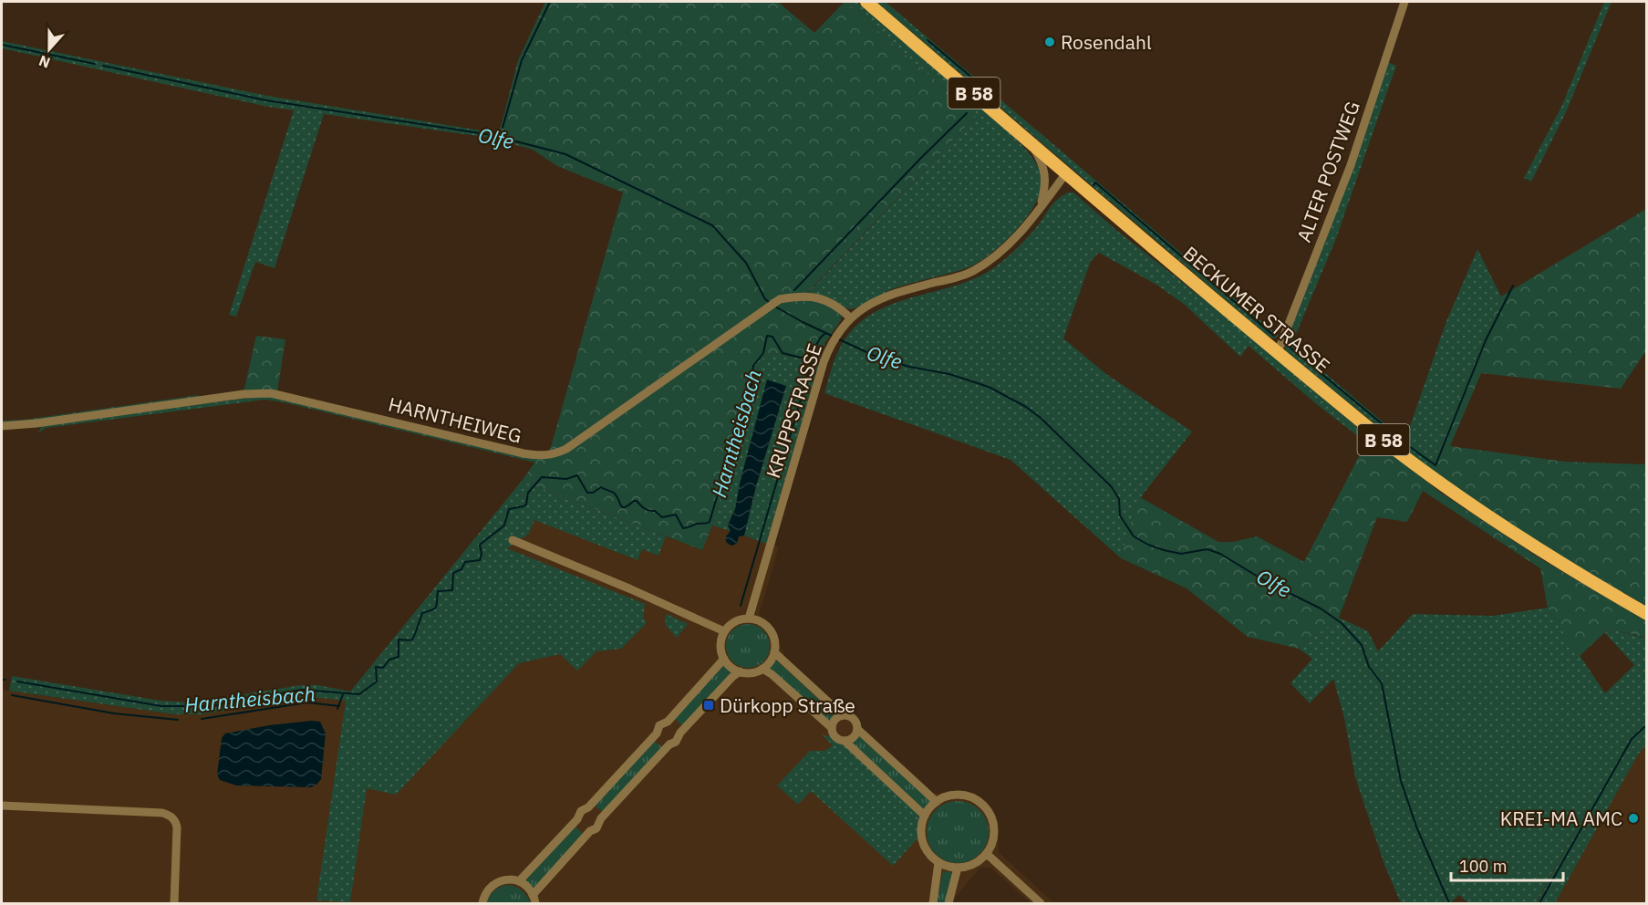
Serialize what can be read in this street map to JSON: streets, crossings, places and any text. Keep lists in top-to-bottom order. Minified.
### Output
{"streets":{"main road":["B 58","BECKUMER STRASSE"],"street":["ALTER POSTWEG","KRUPPSTRASSE","HARNTHEIWEG"]},"crossings":[["ALTER POSTWEG","BECKUMER STRASSE"],["BECKUMER STRASSE","KRUPPSTRASSE"],["KRUPPSTRASSE","HARNTHEIWEG"]],"water":["Olfe","Harntheisbach"],"places":{"other":["Rosendahl","KREI-MA AMC"],"transit":["Dürkopp Straße"]},"scale_bar":"100 m","north":"bottom"}
